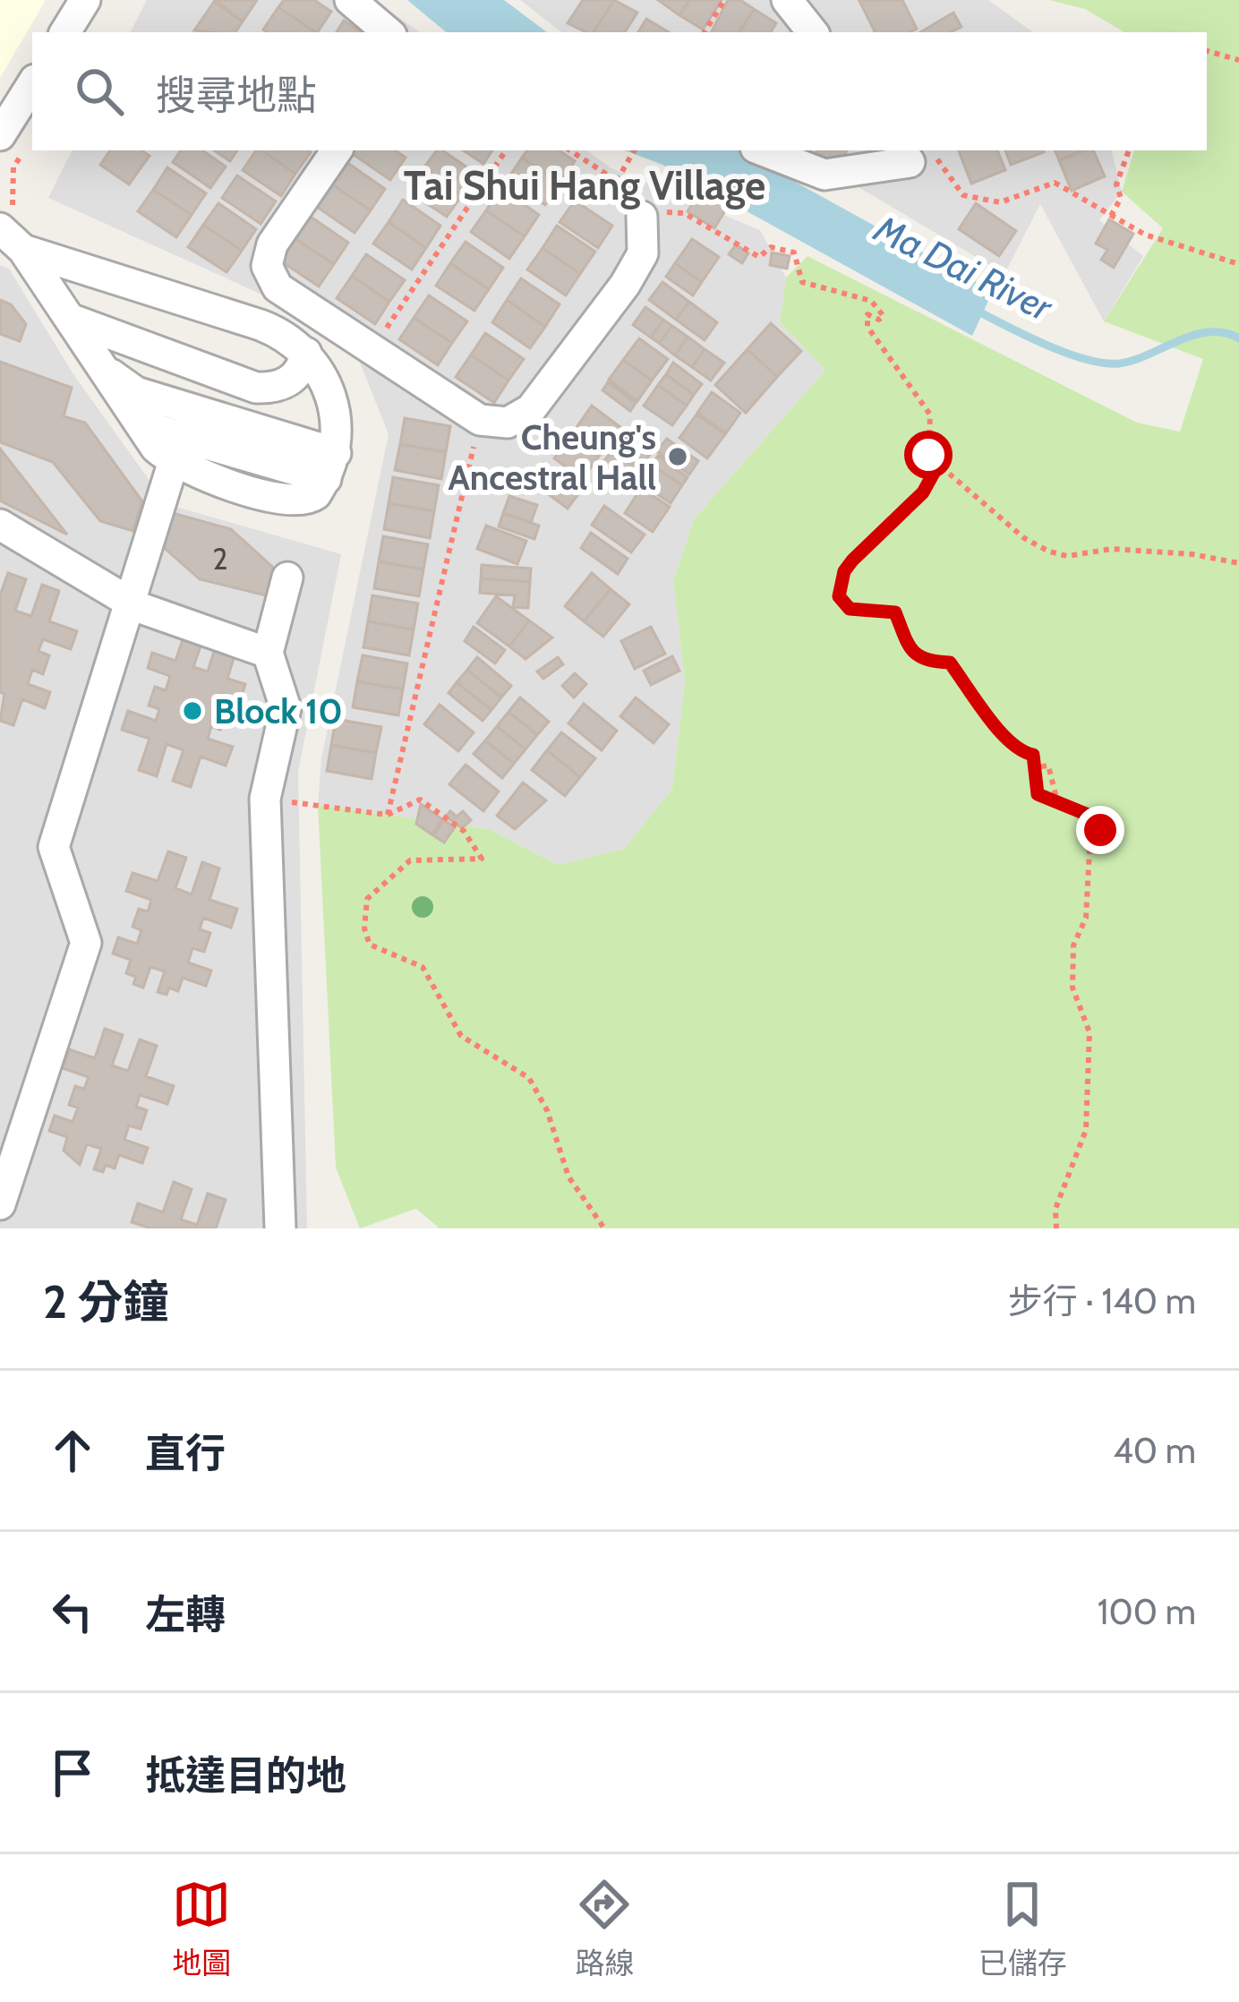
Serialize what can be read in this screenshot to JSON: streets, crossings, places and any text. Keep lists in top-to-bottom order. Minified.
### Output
{"districts":["Tai Shui Hang Village"],"water":["Ma Dai River"],"places":["Cheung's Ancestral Hall","Block 10"],"house_numbers":["2"],"page":{"search":"搜尋地點","heading":["2 分鐘","步行 · 140 m"],"list":[["直行","40 m"],["左轉","100 m"],"抵達目的地"],"nav":["地圖","路線","已儲存"]}}
